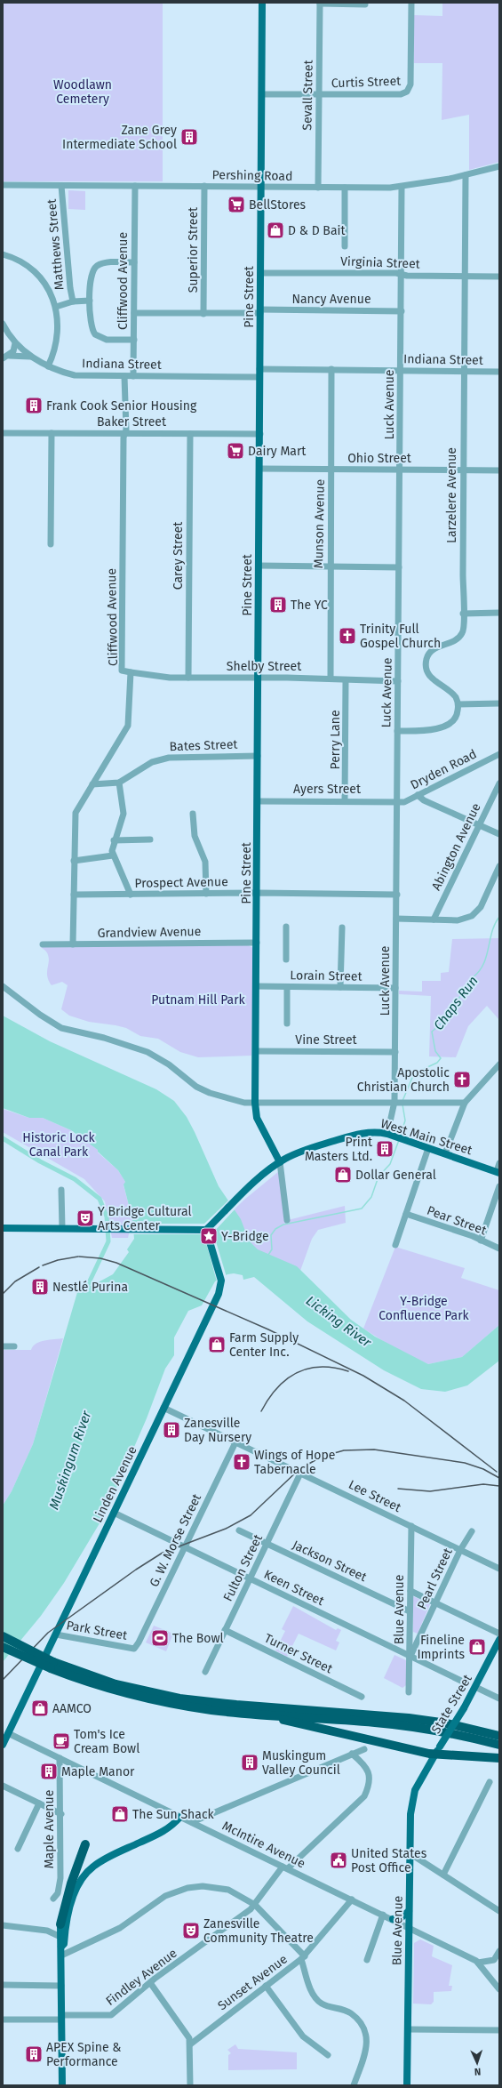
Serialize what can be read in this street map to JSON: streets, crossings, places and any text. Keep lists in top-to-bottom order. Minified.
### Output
{"streets":{"main road":["Pine Street","West Main Street","Linden Avenue","Blue Avenue","State Street"],"street":["Curtis Street","Sevall Street","Pershing Road","Matthews Street","Superior Street","Virginia Street","Cliffwood Avenue","Nancy Avenue","Indiana Street","Luck Avenue","Baker Street","Ohio Street","Larzelere Avenue","Munson Avenue","Carey Street","Shelby Street","Perry Lane","Bates Street","Dryden Road","Ayers Street","Abington Avenue","Prospect Avenue","Grandview Avenue","Lorain Street","Vine Street","Pear Street","Lee Street","G. W. Morse Street","Jackson Street","Fulton Street","Pearl Street","Keen Street","Park Street","Turner Street","Maple Avenue","McIntire Avenue","Findley Avenue","Sunset Avenue"]},"crossings":[["Curtis Street","Sevall Street"],["Curtis Street","Pine Street"],["Sevall Street","Pershing Road"],["Pershing Road","Matthews Street"],["Pershing Road","Superior Street"],["Pershing Road","Cliffwood Avenue"],["Pershing Road","Pine Street"],["Pershing Road","Luck Avenue"],["Pershing Road","Larzelere Avenue"],["Superior Street","Nancy Avenue"],["Virginia Street","Pine Street"],["Virginia Street","Luck Avenue"],["Virginia Street","Larzelere Avenue"],["Cliffwood Avenue","Nancy Avenue"],["Cliffwood Avenue","Indiana Street"],["Cliffwood Avenue","Baker Street"],["Cliffwood Avenue","Shelby Street"],["Cliffwood Avenue","Bates Street"],["Cliffwood Avenue","Prospect Avenue"],["Cliffwood Avenue","Grandview Avenue"],["Pine Street","Nancy Avenue"],["Pine Street","Indiana Street"],["Pine Street","Baker Street"],["Pine Street","Ohio Street"],["Pine Street","Shelby Street"],["Pine Street","Bates Street"],["Pine Street","Ayers Street"],["Pine Street","Prospect Avenue"],["Pine Street","Grandview Avenue"],["Pine Street","Lorain Street"],["Pine Street","Vine Street"],["Pine Street","West Main Street"],["Nancy Avenue","Luck Avenue"],["Indiana Street","Luck Avenue"],["Indiana Street","Larzelere Avenue"],["Indiana Street","Munson Avenue"],["Luck Avenue","Ohio Street"],["Luck Avenue","Shelby Street"],["Luck Avenue","Dryden Road"],["Luck Avenue","Ayers Street"],["Luck Avenue","Prospect Avenue"],["Luck Avenue","Lorain Street"],["Luck Avenue","Vine Street"],["Luck Avenue","West Main Street"],["Baker Street","Carey Street"],["Ohio Street","Larzelere Avenue"],["Ohio Street","Munson Avenue"],["Munson Avenue","Shelby Street"],["Carey Street","Shelby Street"],["Shelby Street","Perry Lane"],["Perry Lane","Ayers Street"],["Dryden Road","Ayers Street"],["West Main Street","Linden Avenue"],["Linden Avenue","Lee Street"],["Linden Avenue","Keen Street"],["Linden Avenue","Park Street"],["Linden Avenue","McIntire Avenue"],["Lee Street","G. W. Morse Street"],["Lee Street","Fulton Street"],["Lee Street","Pearl Street"],["Lee Street","Blue Avenue"],["G. W. Morse Street","Keen Street"],["G. W. Morse Street","Park Street"],["Jackson Street","Fulton Street"],["Jackson Street","Blue Avenue"],["Fulton Street","Keen Street"],["Fulton Street","Turner Street"],["Pearl Street","Keen Street"],["Pearl Street","Blue Avenue"],["Keen Street","Blue Avenue"],["Blue Avenue","State Street"],["Blue Avenue","McIntire Avenue"],["Maple Avenue","McIntire Avenue"],["McIntire Avenue","Findley Avenue"],["McIntire Avenue","Sunset Avenue"]],"water":["Chaps Run","Licking River","Muskingum River"],"parks":["Woodlawn Cemetery","Putnam Hill Park","Historic Lock Canal Park","Y-Bridge Confluence Park"],"places":{"building":["Zane Grey Intermediate School","Frank Cook Senior Housing","The YC","Print Masters Ltd.","Nestlé Purina","Zanesville Day Nursery","Muskingum Valley Council","Maple Manor","APEX Spine & Performance"],"supermarket":["BellStores","Dairy Mart"],"shop":["D & D Bait","Dollar General","Farm Supply Center Inc.","Fineline Imprints","AAMCO","The Sun Shack"],"church":["Trinity Full Gospel Church","Apostolic Christian Church","Wings of Hope Tabernacle"],"theatre":["Y Bridge Cultural Arts Center","Zanesville Community Theatre"],"place":["Y-Bridge"],"sports":["The Bowl"],"cafe":["Tom's Ice Cream Bowl"],"public building":["United States Post Office"]},"north":"bottom"}
